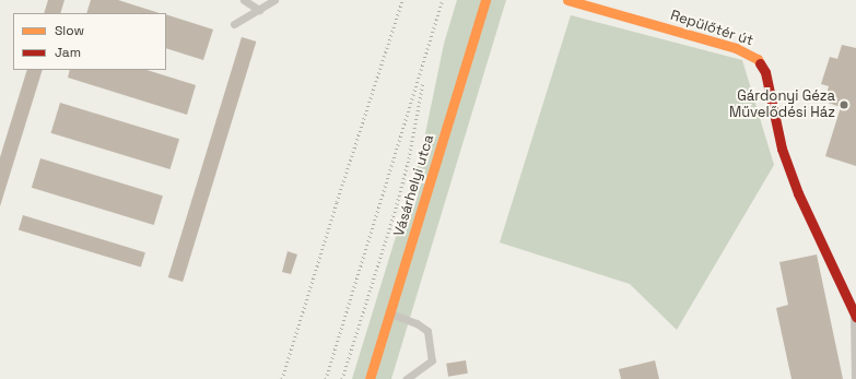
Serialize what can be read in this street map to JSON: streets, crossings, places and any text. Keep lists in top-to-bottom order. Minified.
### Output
{"streets":{"street":["Repülőtér út","Vásárhelyi utca"]},"places":["Gárdonyi Géza Művelődési Ház"],"legend":["Slow","Jam"]}
